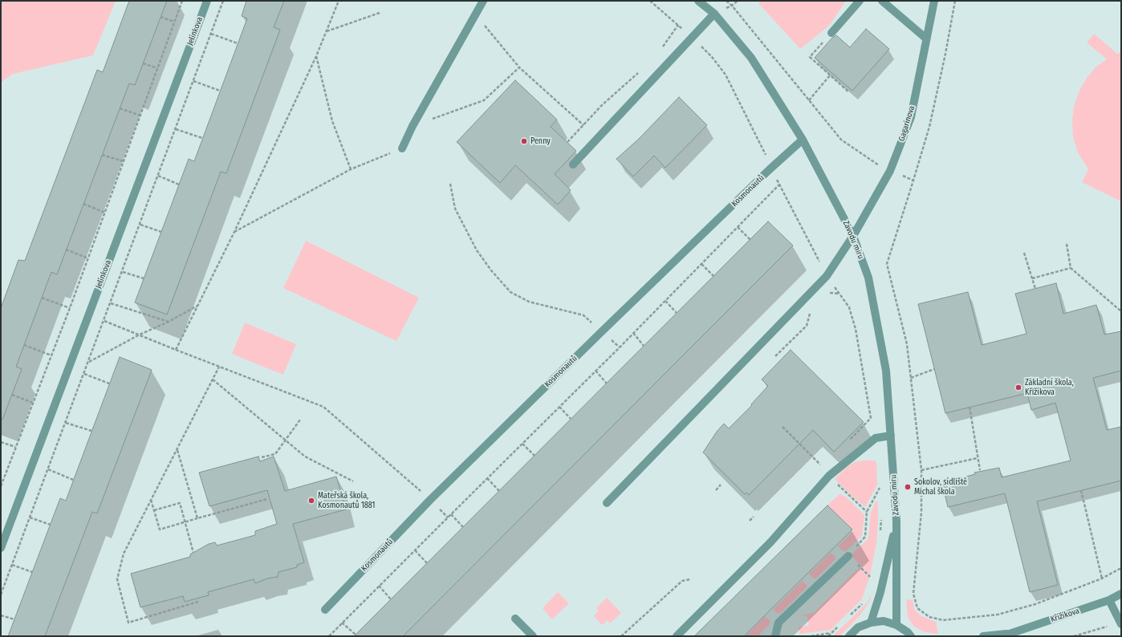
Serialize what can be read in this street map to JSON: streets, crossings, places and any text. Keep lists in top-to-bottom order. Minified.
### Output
{"streets":{"street":["Jelínkova","Gagarinova","Kosmonautů","Závodu míru","Křižíkova"]},"crossings":[["Gagarinova","Závodu míru"],["Kosmonautů","Závodu míru"]],"places":["Penny","Základní škola, Křižíkova","Sokolov, sídliště Michal škola","Mateřská škola, Kosmonautů 1881"]}
